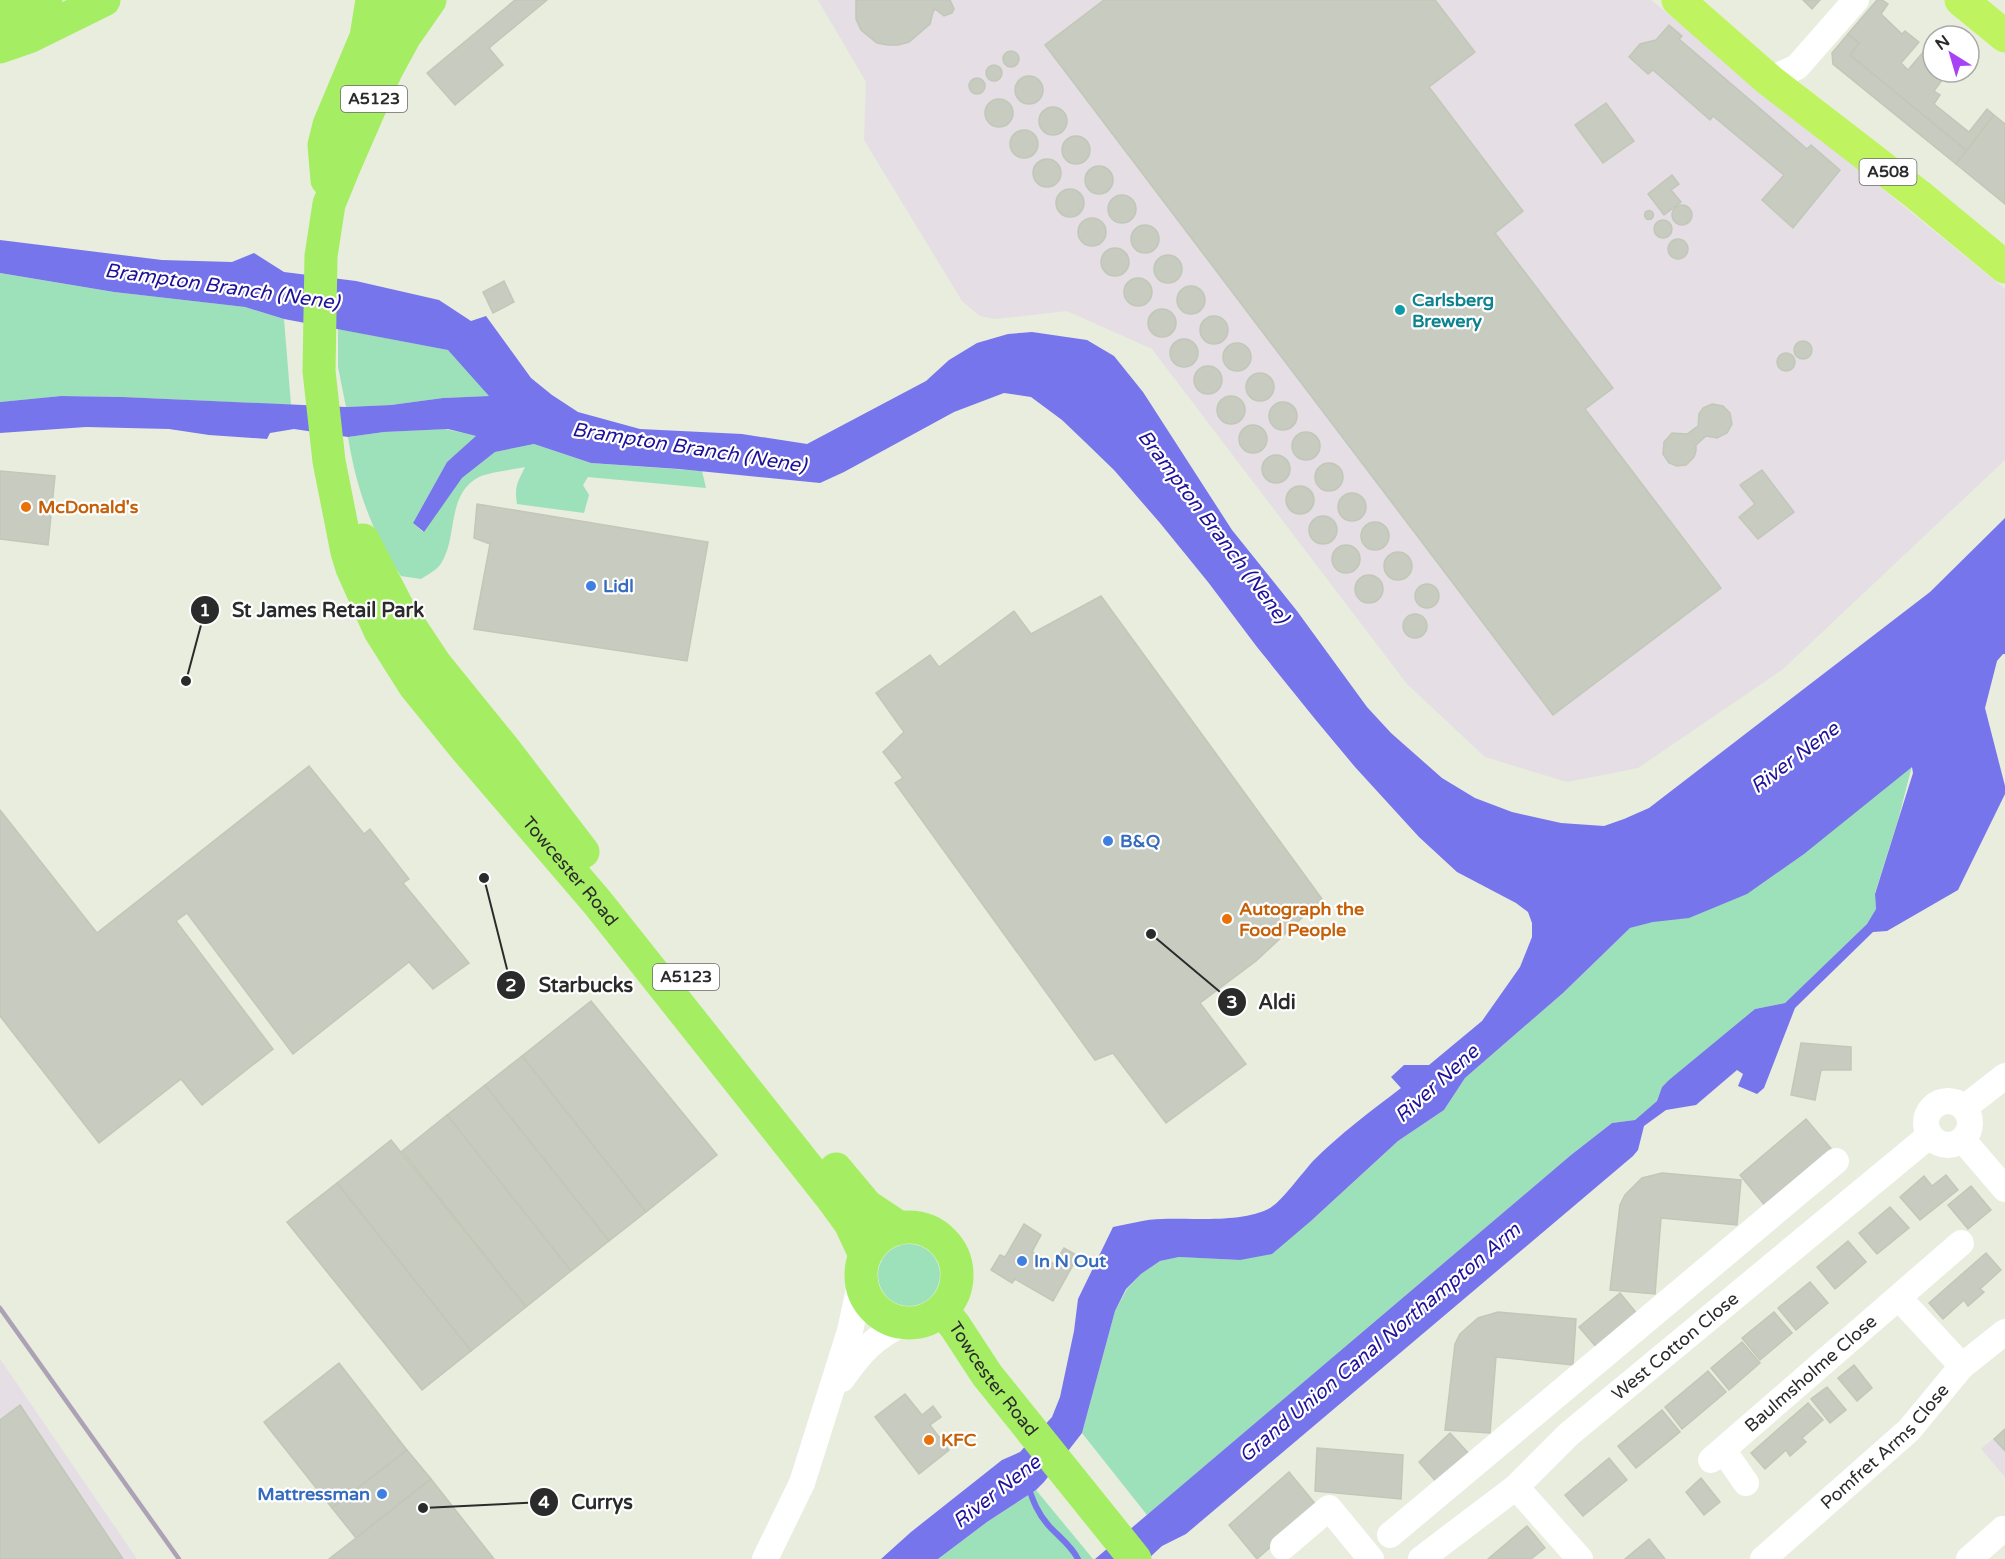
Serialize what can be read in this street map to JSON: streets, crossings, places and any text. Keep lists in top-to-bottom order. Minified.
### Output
{"streets":{"highway":["A508"],"main road":["A5123","Towcester Road"],"street":["West Cotton Close","Baulmsholme Close","Pomfret Arms Close"]},"crossings":[["A5123","Towcester Road"]],"water":["Brampton Branch (Nene)","River Nene","Grand Union Canal Northampton Arm"],"places":["Carlsberg Brewery","McDonald's","Lidl","St James Retail Park","B&Q","Starbucks","Autograph the Food People","Aldi","In N Out","KFC","Mattressman","Currys"],"north":"top left"}
